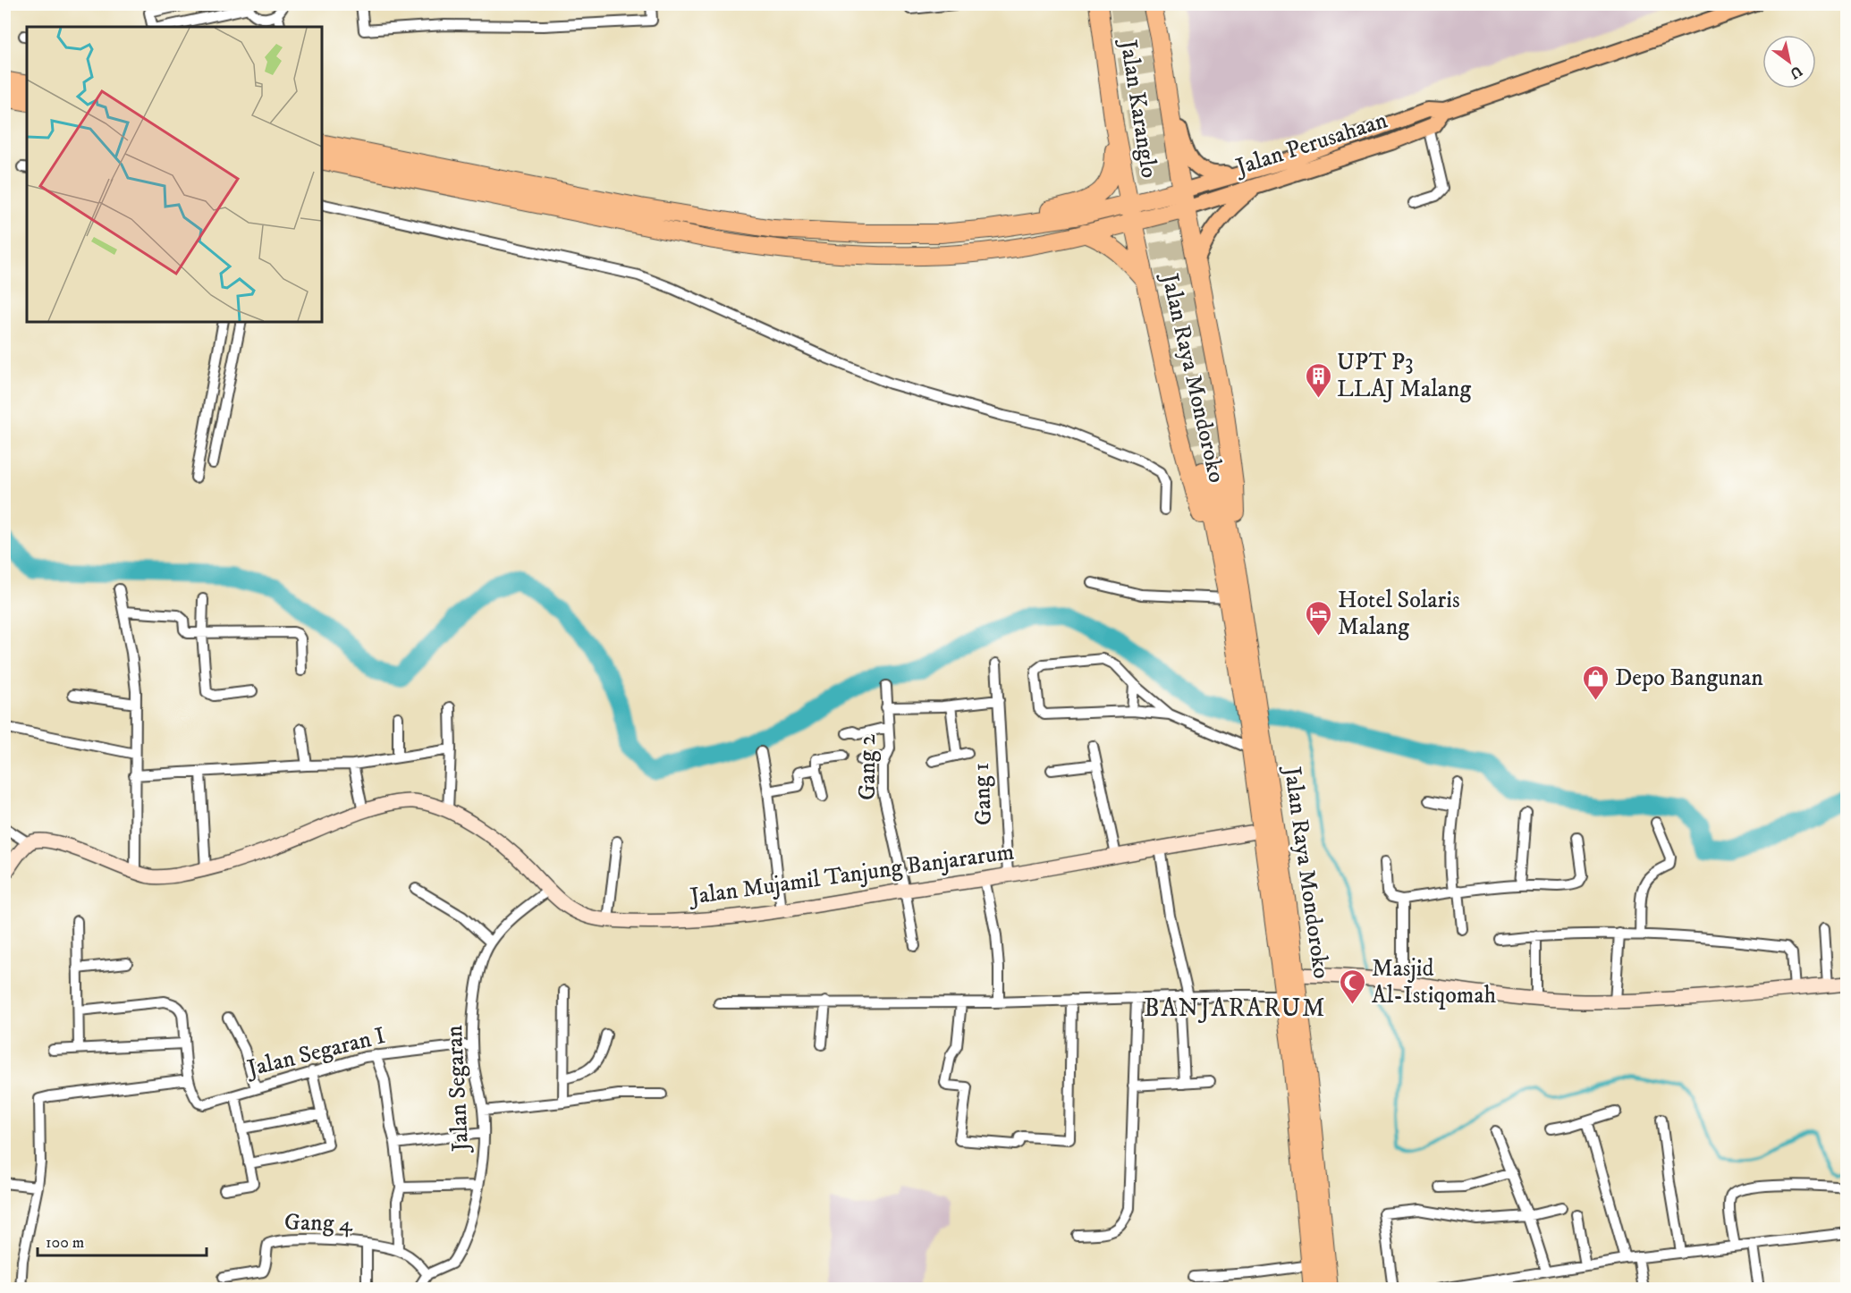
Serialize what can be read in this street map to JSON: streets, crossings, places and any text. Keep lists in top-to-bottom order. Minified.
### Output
{"streets":{"highway":["Jalan Karanglo","Jalan Raya Mondoroko"],"main road":["Jalan Perusahaan"],"street":["Gang 2","Gang 1","Jalan Mujamil Tanjung Banjararum","Jalan Segaran I","Jalan Segaran","Gang 4"]},"crossings":[["Jalan Karanglo","Jalan Perusahaan"],["Jalan Karanglo","Jalan Raya Mondoroko"],["Jalan Perusahaan","Jalan Raya Mondoroko"],["Jalan Raya Mondoroko","Jalan Mujamil Tanjung Banjararum"],["Gang 2","Jalan Mujamil Tanjung Banjararum"],["Gang 1","Jalan Mujamil Tanjung Banjararum"],["Jalan Mujamil Tanjung Banjararum","Jalan Segaran"],["Jalan Segaran I","Jalan Segaran"],["Jalan Segaran","Gang 4"]],"districts":["BANJARARUM"],"places":{"building":["UPT P3 LLAJ Malang"],"hotel":["Hotel Solaris Malang"],"shop":["Depo Bangunan"],"mosque":["Masjid Al-Istiqomah"]},"scale_bar":"100 m","north":"bottom right"}
